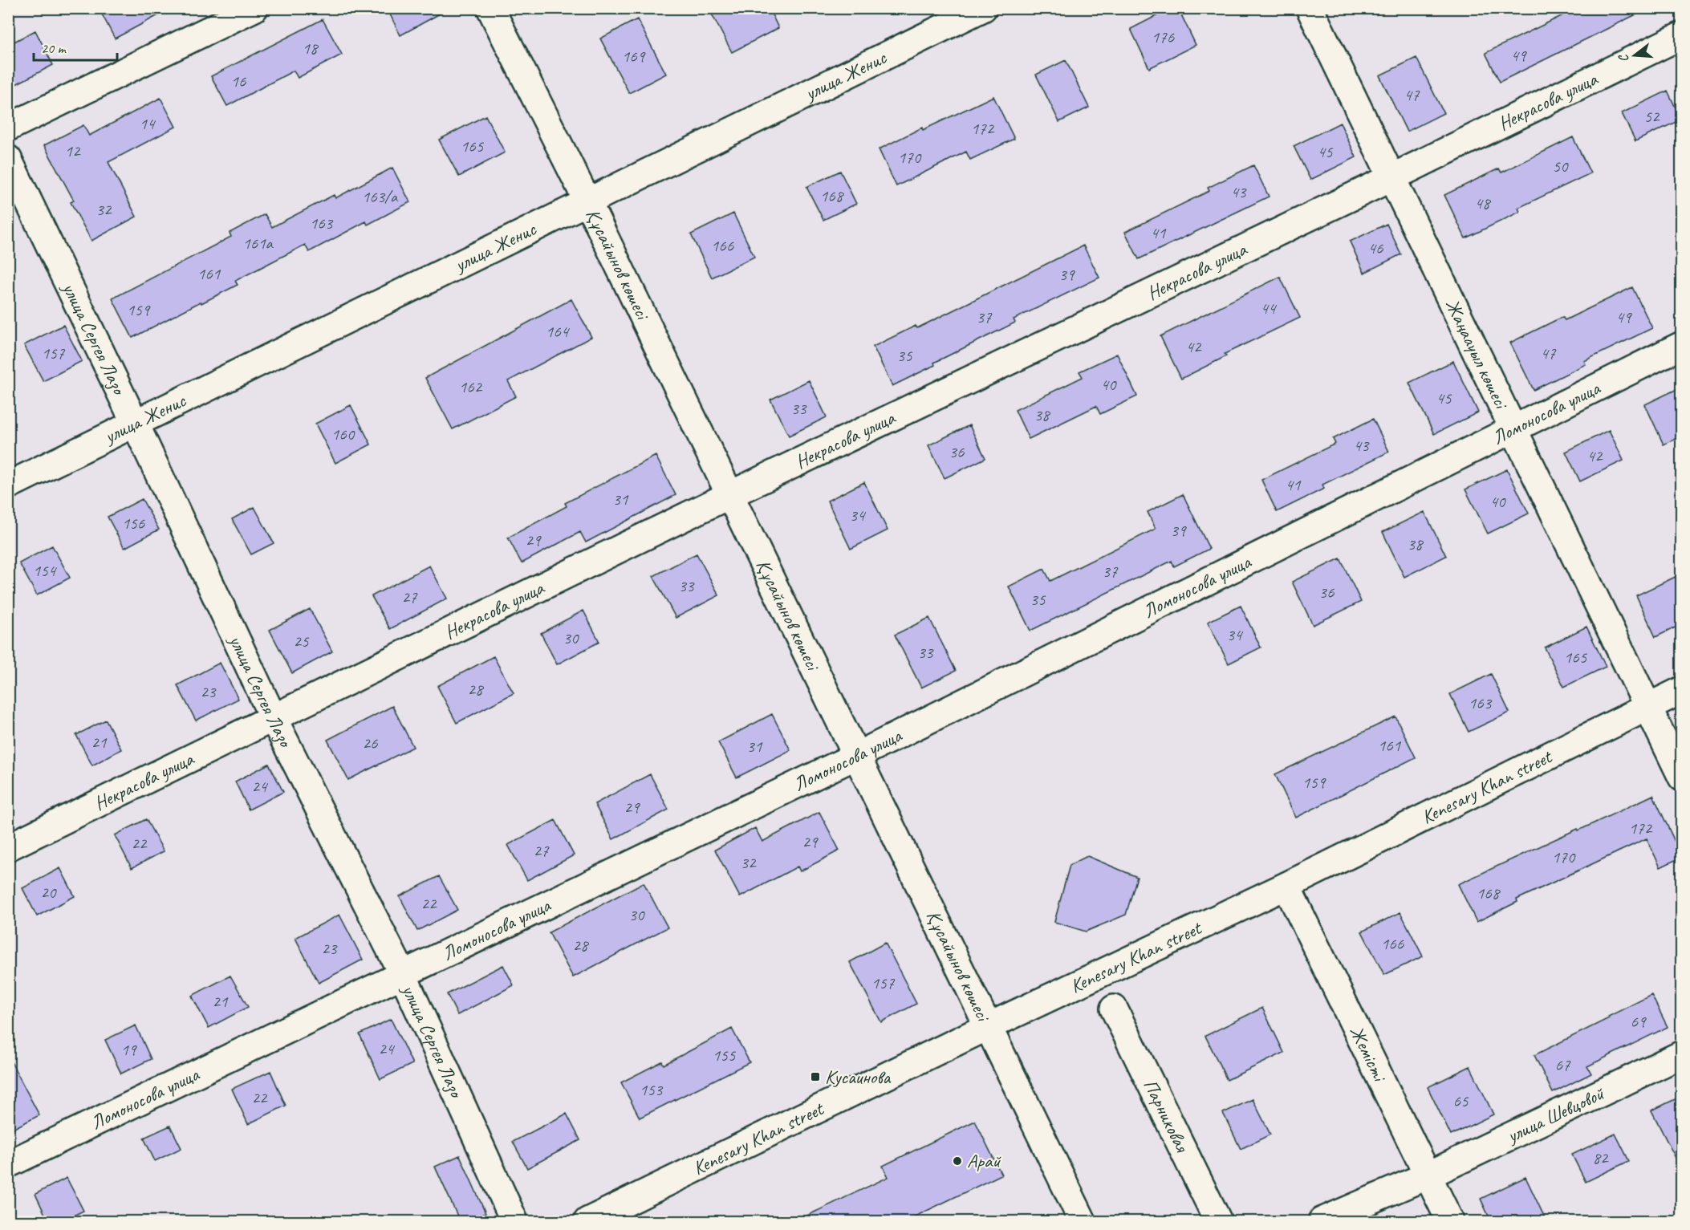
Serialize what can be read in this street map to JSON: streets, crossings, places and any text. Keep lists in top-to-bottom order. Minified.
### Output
{"streets":{"street":["улица Женис","Некрасова улица","Құсайынов көшесі","улица Сергея Лазо","Жаңаауыл көшесі","Ломоносова улица","Kenesary Khan street","Жемісті","Парниковая","улица Шевцовой"]},"crossings":[["улица Женис","Құсайынов көшесі"],["улица Женис","улица Сергея Лазо"],["Некрасова улица","Құсайынов көшесі"],["Некрасова улица","улица Сергея Лазо"],["Некрасова улица","Жаңаауыл көшесі"],["Құсайынов көшесі","Ломоносова улица"],["Құсайынов көшесі","Kenesary Khan street"],["улица Сергея Лазо","Ломоносова улица"],["Жаңаауыл көшесі","Ломоносова улица"],["Жаңаауыл көшесі","Kenesary Khan street"],["Kenesary Khan street","Жемісті"],["Жемісті","улица Шевцовой"]],"places":{"transit":["Кусаинова"],"other":["Арай"]},"house_numbers":["176","18","49","169","16","47","52","14","172","165","12","45","170","50","43","168","163/а","48","32","163","41","161а","166","46","161","39","44","159","37","49","164","42","157","47","35","40","162","45","33","38","160","43","36","42","41","31","40","34","156","39","29","38","154","37","33","36","27","35","34","30","25","33","165","28","23","163","21","26","161","31","159","24","29","172","29","22","27","170","32","20","168","22","30","166","28","23","157","21","69","24","19","155","67","153","22","65","82"],"scale_bar":"20 m","north":"left"}
